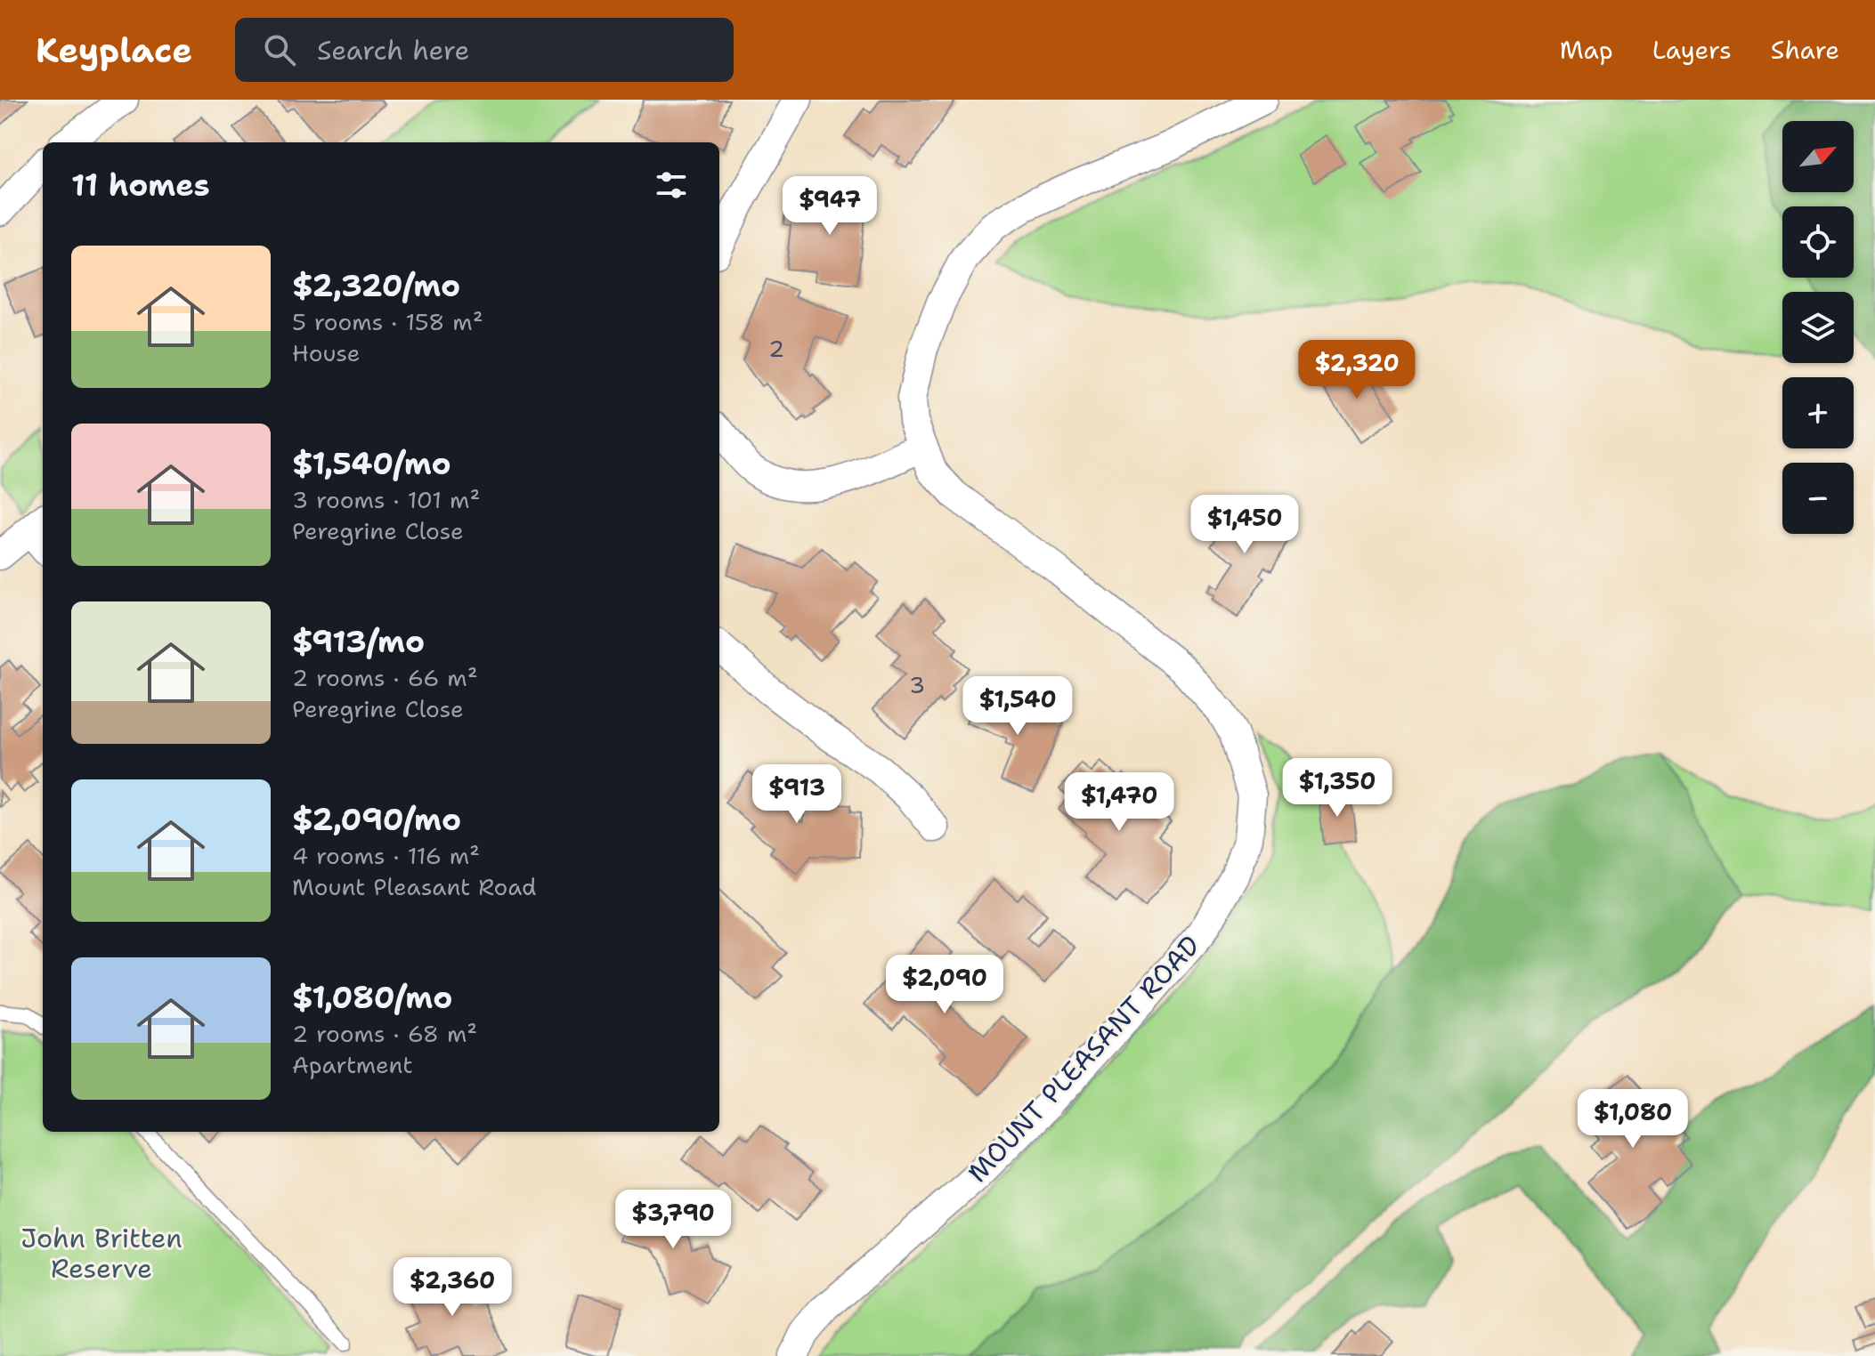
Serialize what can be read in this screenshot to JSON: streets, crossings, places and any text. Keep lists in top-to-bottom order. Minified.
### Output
{"streets":{"street":["MOUNT PLEASANT ROAD"]},"parks":["John Britten Reserve"],"house_numbers":["2","3"],"north":"top right","page":{"header":"Keyplace","search":"Search here","nav":["Map","Layers","Share"],"map_buttons":["+","−"],"heading":"11 homes","price":["$947","$2,320","$1,450","$1,540","$1,350","$913","$1,470","$2,090","$1,080","$3,790","$2,360"],"list":[{"name":"$2,320/mo","note":"5 rooms · 158 m² · House"},{"name":"$1,540/mo","note":"3 rooms · 101 m² · Peregrine Close"},{"name":"$913/mo","note":"2 rooms · 66 m² · Peregrine Close"},{"name":"$2,090/mo","note":"4 rooms · 116 m² · Mount Pleasant Road"},{"name":"$1,080/mo","note":"2 rooms · 68 m² · Apartment"}]}}
